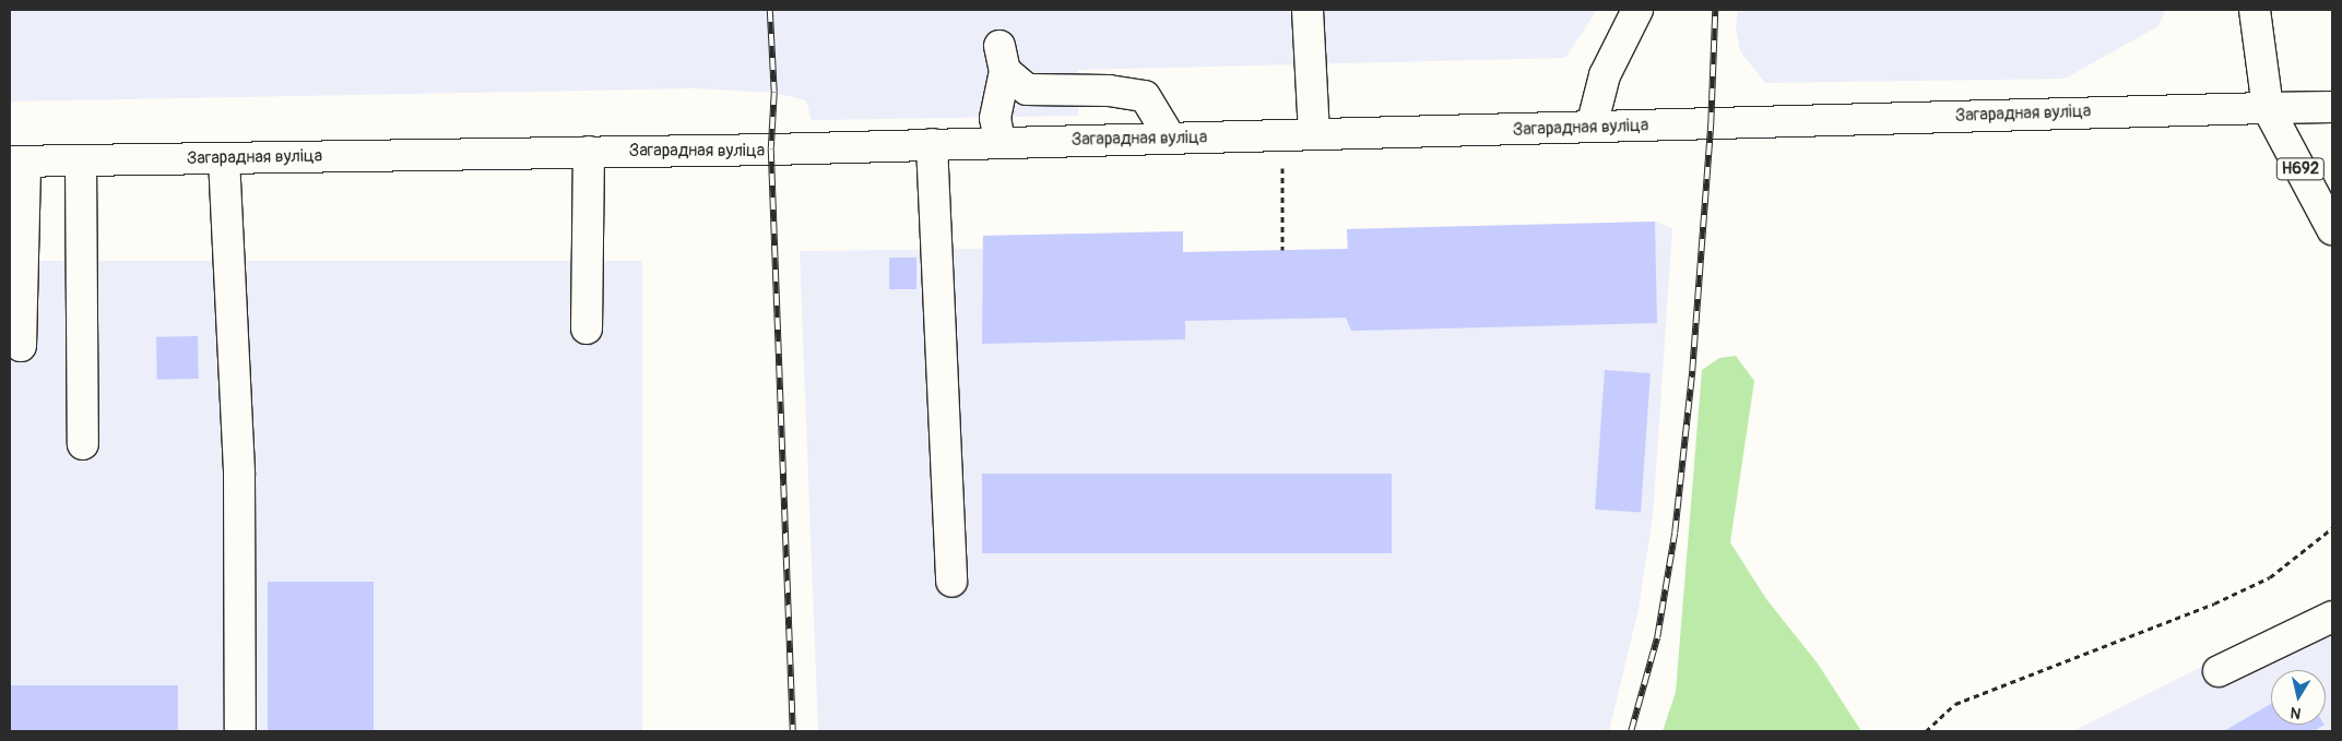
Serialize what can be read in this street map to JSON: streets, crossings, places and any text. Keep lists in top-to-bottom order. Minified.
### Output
{"streets":{"main road":["Загарадная вуліца","Н692"]},"crossings":[["Загарадная вуліца","Н692"]],"north":"bottom"}
